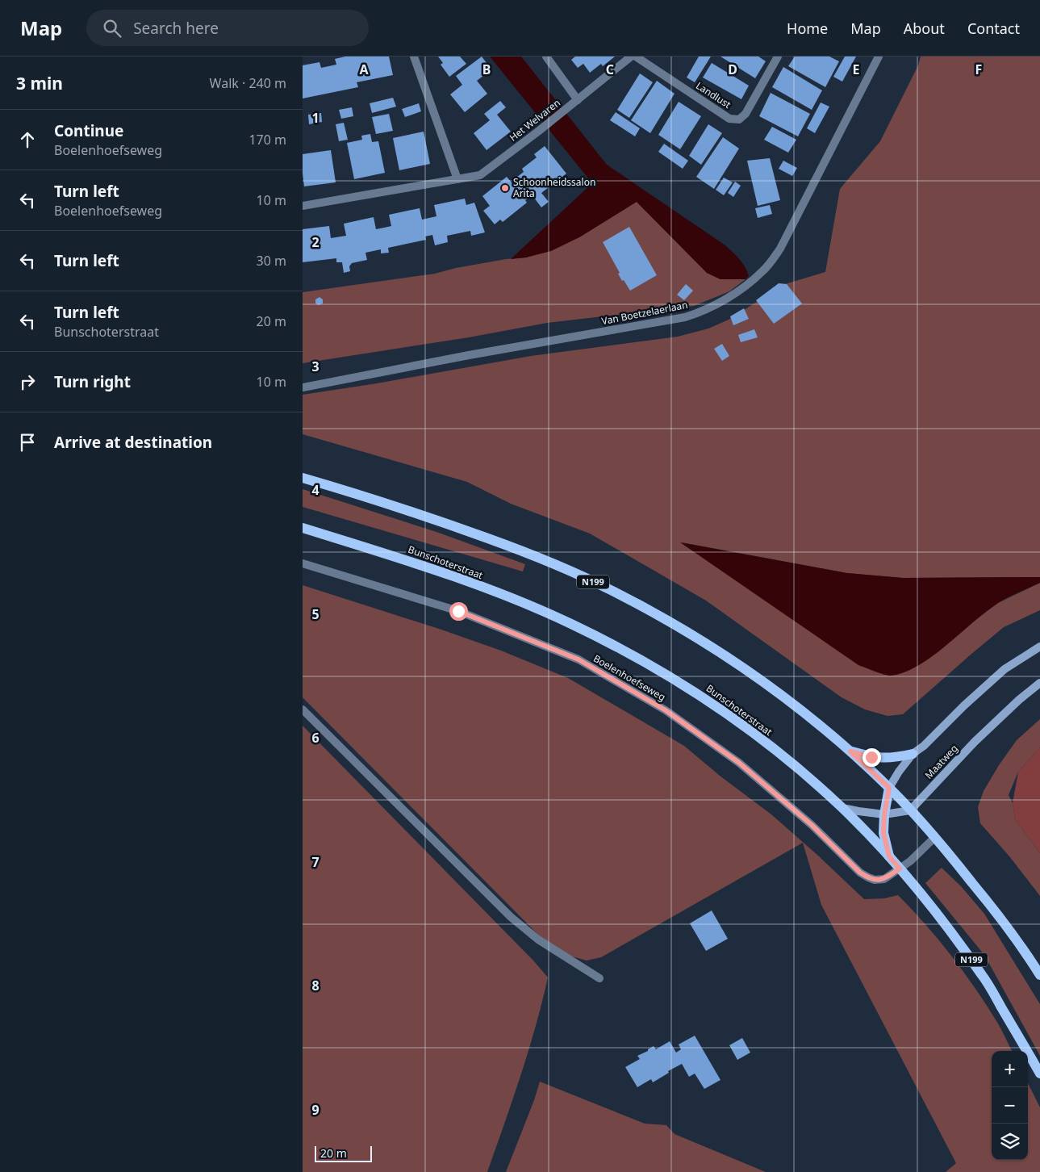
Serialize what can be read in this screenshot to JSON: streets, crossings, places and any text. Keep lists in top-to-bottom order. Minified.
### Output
{"streets":{"main road":["Bunschoterstraat","N199","Maatweg"],"street":["Landlust","Het Welvaren","Van Boetzelaerlaan","Boelenhoefseweg"]},"crossings":[["Bunschoterstraat","Boelenhoefseweg"],["N199","Boelenhoefseweg"],["N199","Maatweg"]],"places":["Schoonheidssalon Arita"],"scale_bar":"20 m","page":{"header":"Map","search":"Search here","nav":["Home","Map","About","Contact"],"heading":["3 min","Walk · 240 m"],"list":[["Continue","Boelenhoefseweg","170 m"],["Turn left","Boelenhoefseweg","10 m"],["Turn left","30 m"],["Turn left","Bunschoterstraat","20 m"],["Turn right","10 m"],"Arrive at destination"],"map_buttons":["+","−"],"scale":"20 m"},"grid":{"columns":["A","B","C","D","E","F"],"rows":["1","2","3","4","5","6","7","8","9"]}}
